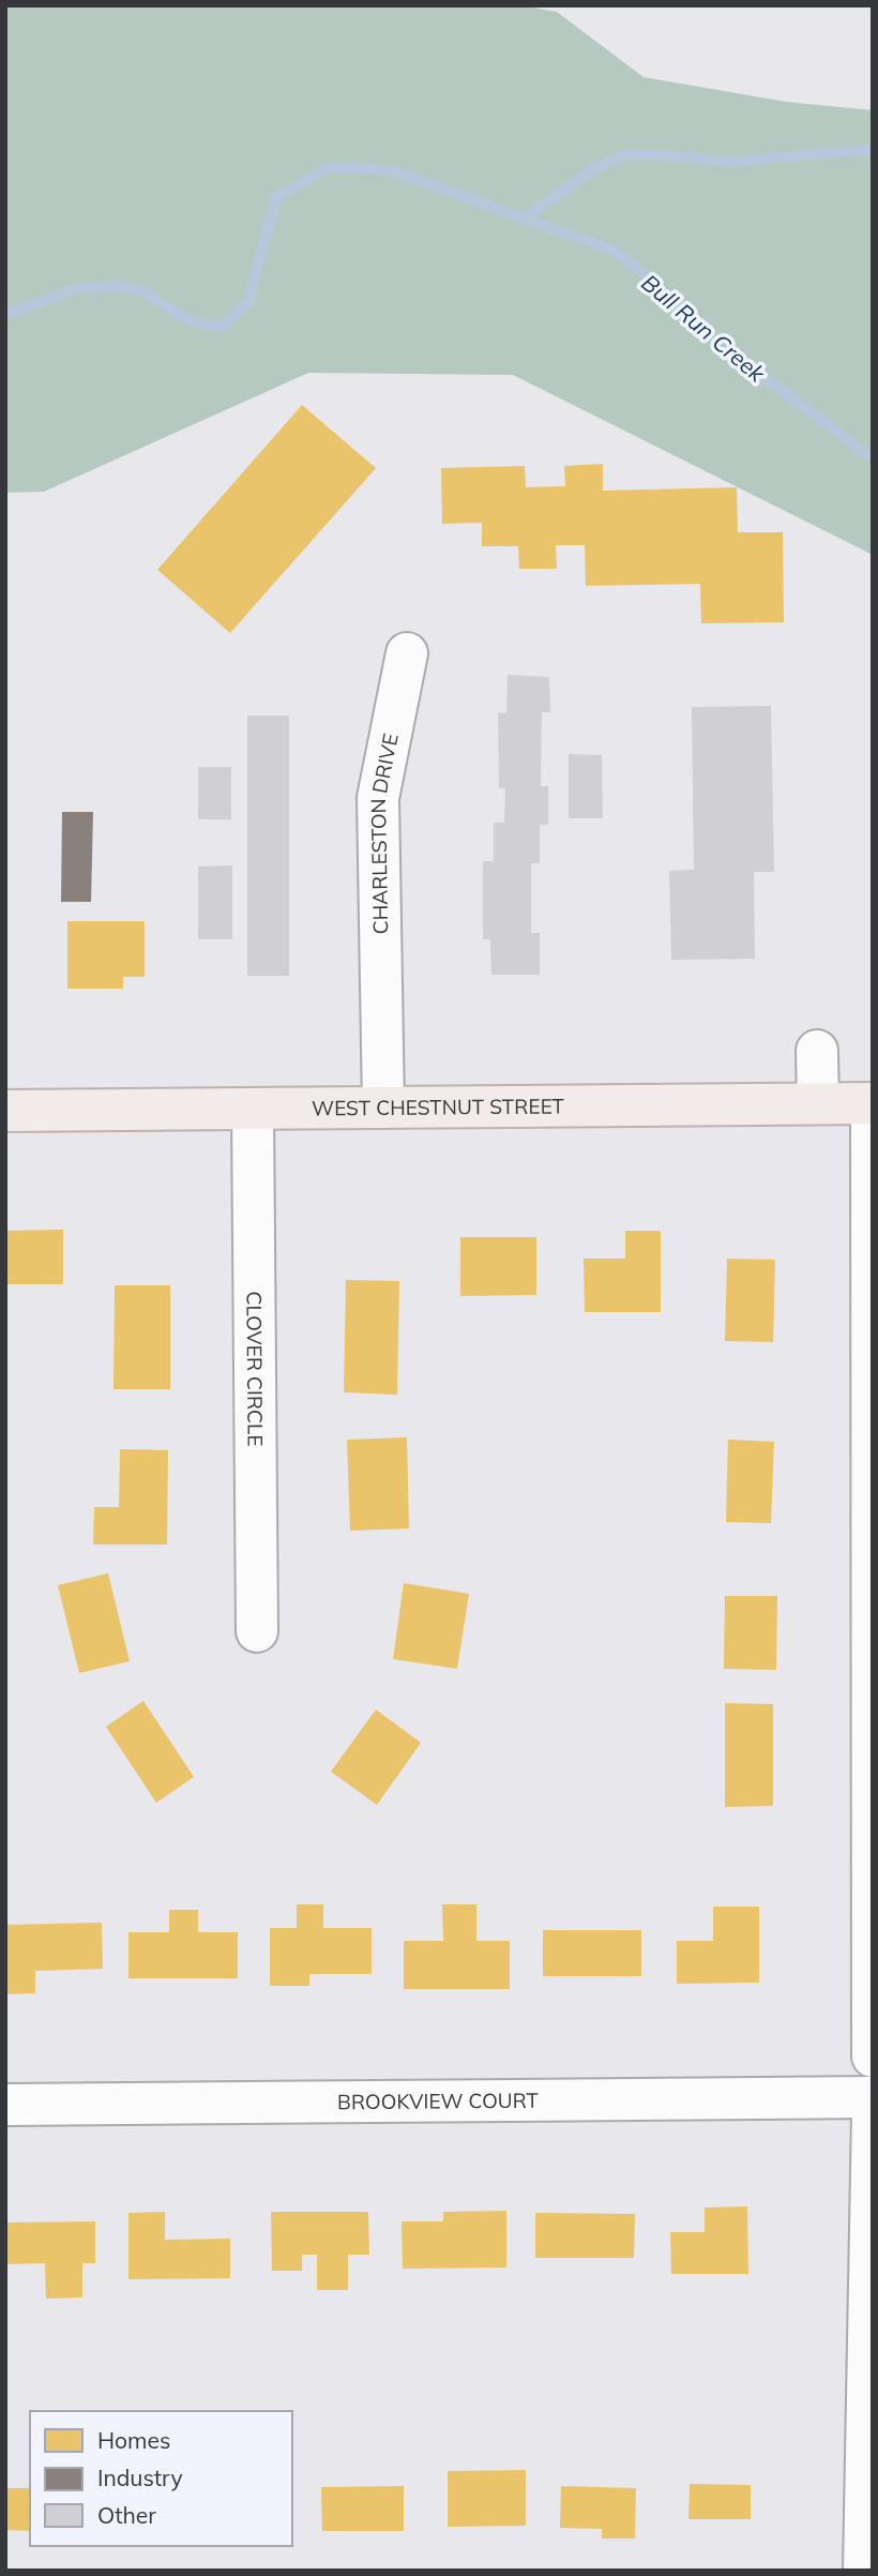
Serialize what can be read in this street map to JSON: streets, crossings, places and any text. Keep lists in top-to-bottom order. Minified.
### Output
{"streets":{"main road":["WEST CHESTNUT STREET"],"street":["CHARLESTON DRIVE","CLOVER CIRCLE","BROOKVIEW COURT"]},"crossings":[["CHARLESTON DRIVE","WEST CHESTNUT STREET"],["WEST CHESTNUT STREET","CLOVER CIRCLE"]],"water":["Bull Run Creek"],"legend":["Homes","Industry","Other"]}
